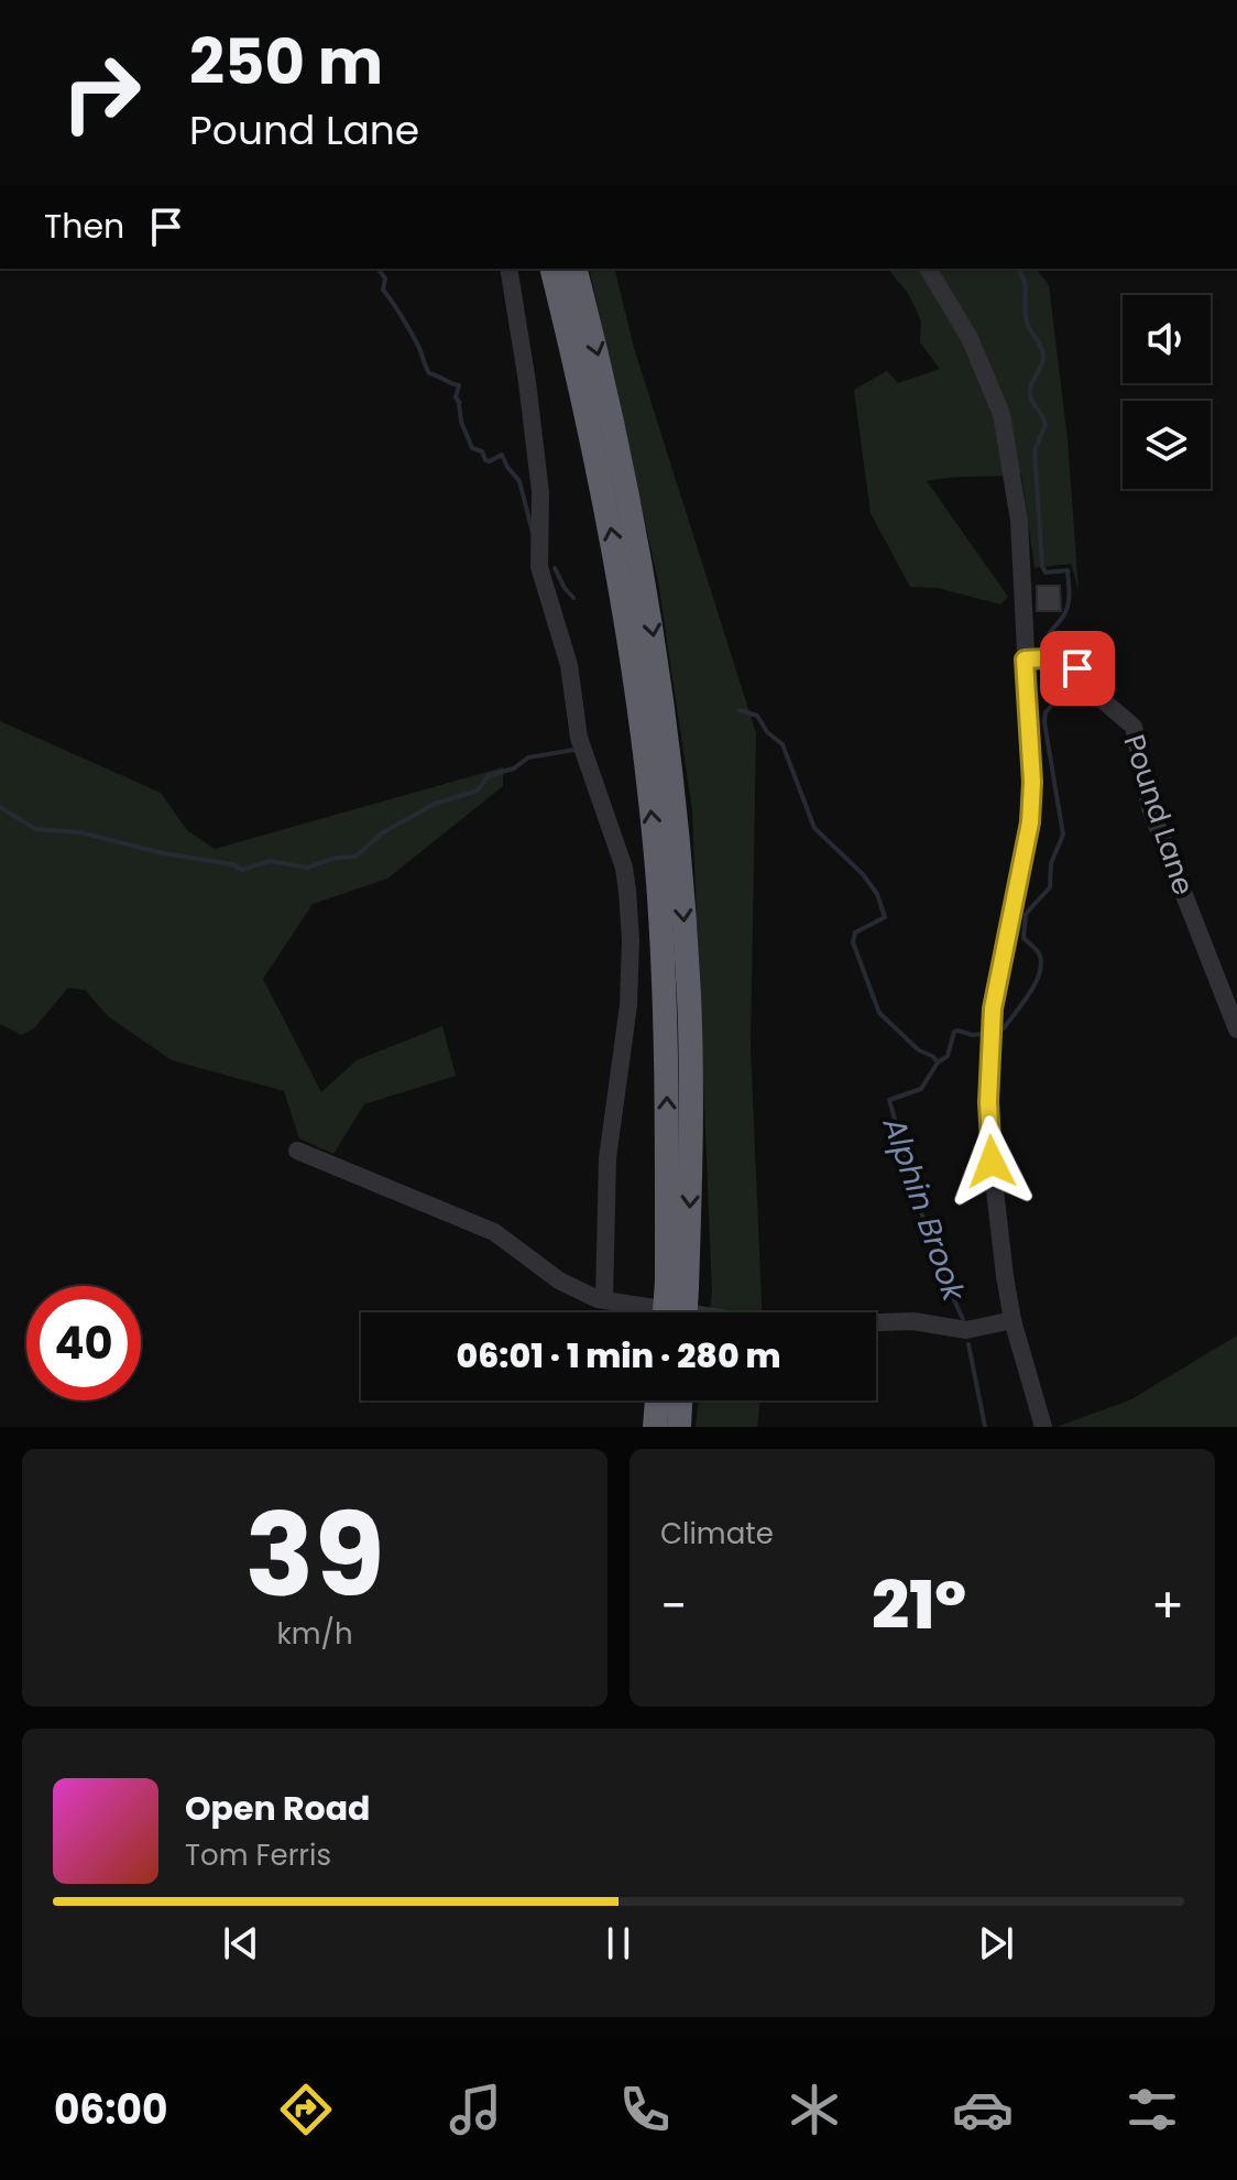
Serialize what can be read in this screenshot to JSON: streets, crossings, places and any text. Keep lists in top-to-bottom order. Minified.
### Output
{"streets":{"street":["Pound Lane"]},"water":["Alphin Brook"],"page":{"turn":["250 m","Pound Lane"],"then":"Then","limit":"40","trip":"06:01 · 1 min · 280 m","tile":[["39","km/h"],"Climate"],"heat":["−","21°","+"],"song":["Open Road","Tom Ferris"],"tabs":"06:00"}}
